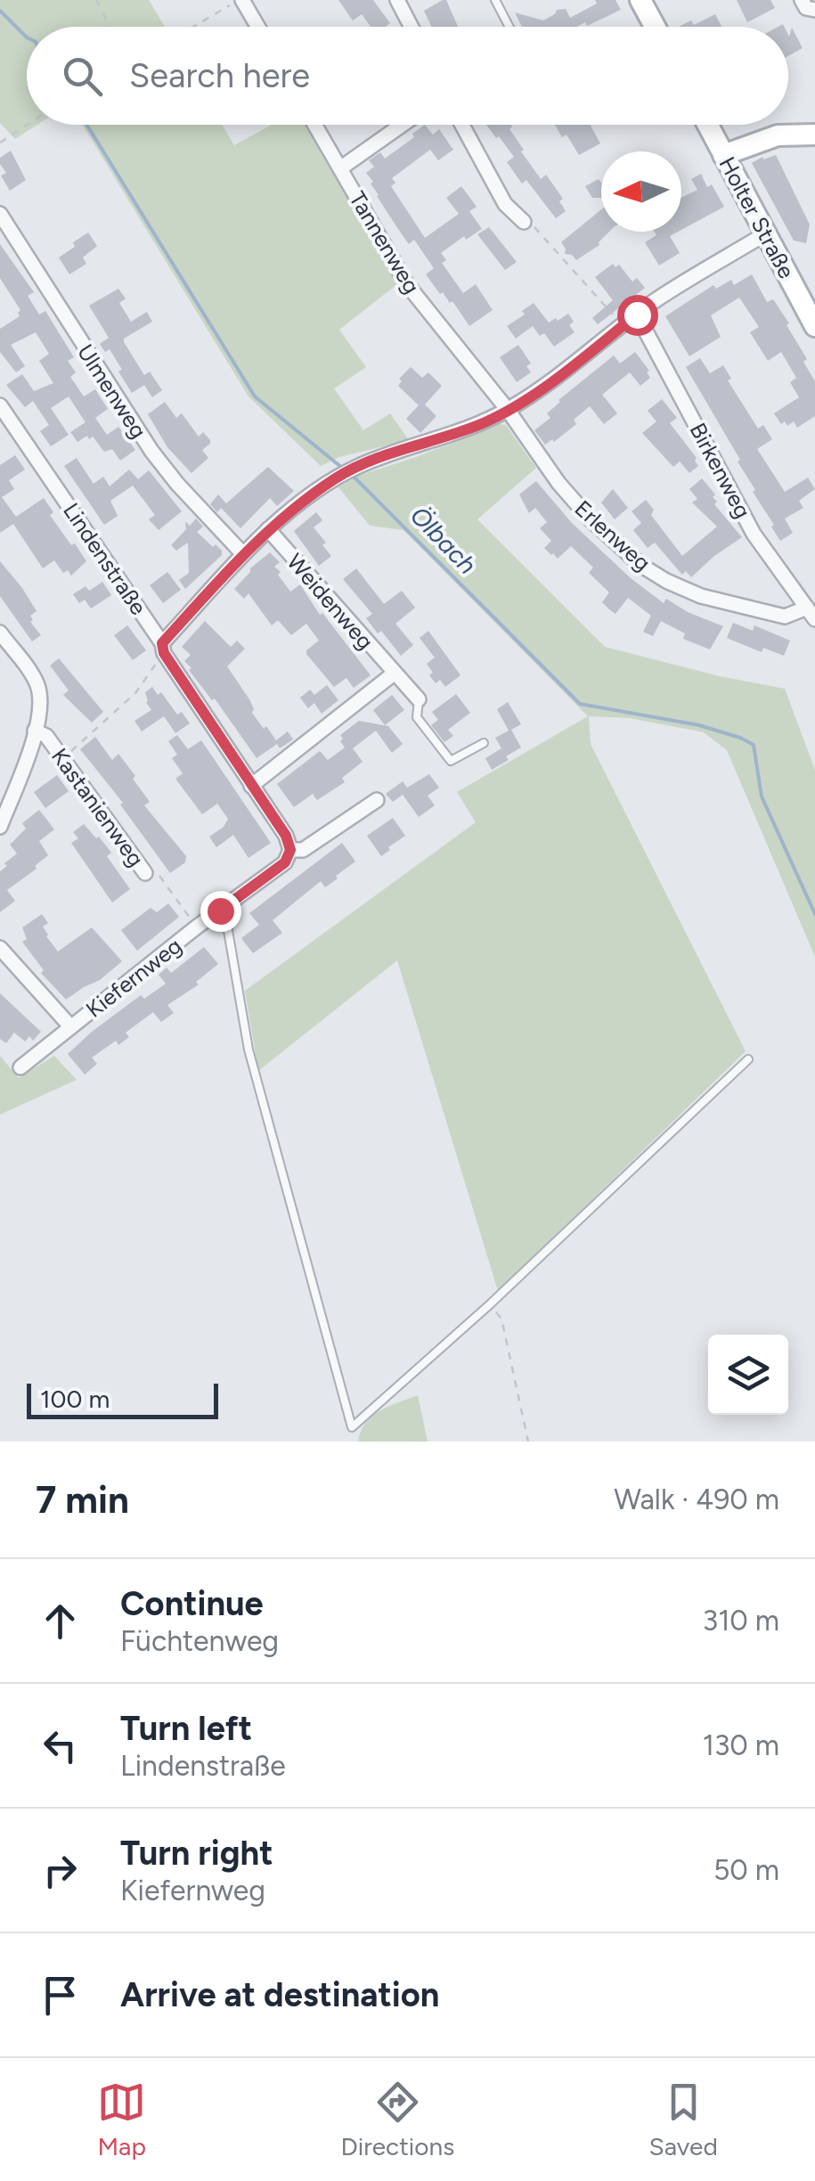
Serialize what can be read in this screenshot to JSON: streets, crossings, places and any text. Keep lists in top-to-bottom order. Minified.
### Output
{"streets":{"street":["Holter Straße","Tannenweg","Ulmenweg","Birkenweg","Erlenweg","Lindenstraße","Weidenweg","Kastanienweg","Kiefernweg"]},"crossings":[["Tannenweg","Erlenweg"],["Birkenweg","Erlenweg"],["Lindenstraße","Kiefernweg"],["Kastanienweg","Kiefernweg"]],"water":["Ölbach"],"scale_bar":"100 m","north":"left","page":{"search":"Search here","scale":"100 m","heading":["7 min","Walk · 490 m"],"list":[["Continue","Füchtenweg","310 m"],["Turn left","Lindenstraße","130 m"],["Turn right","Kiefernweg","50 m"],"Arrive at destination"],"nav":["Map","Directions","Saved"]}}
